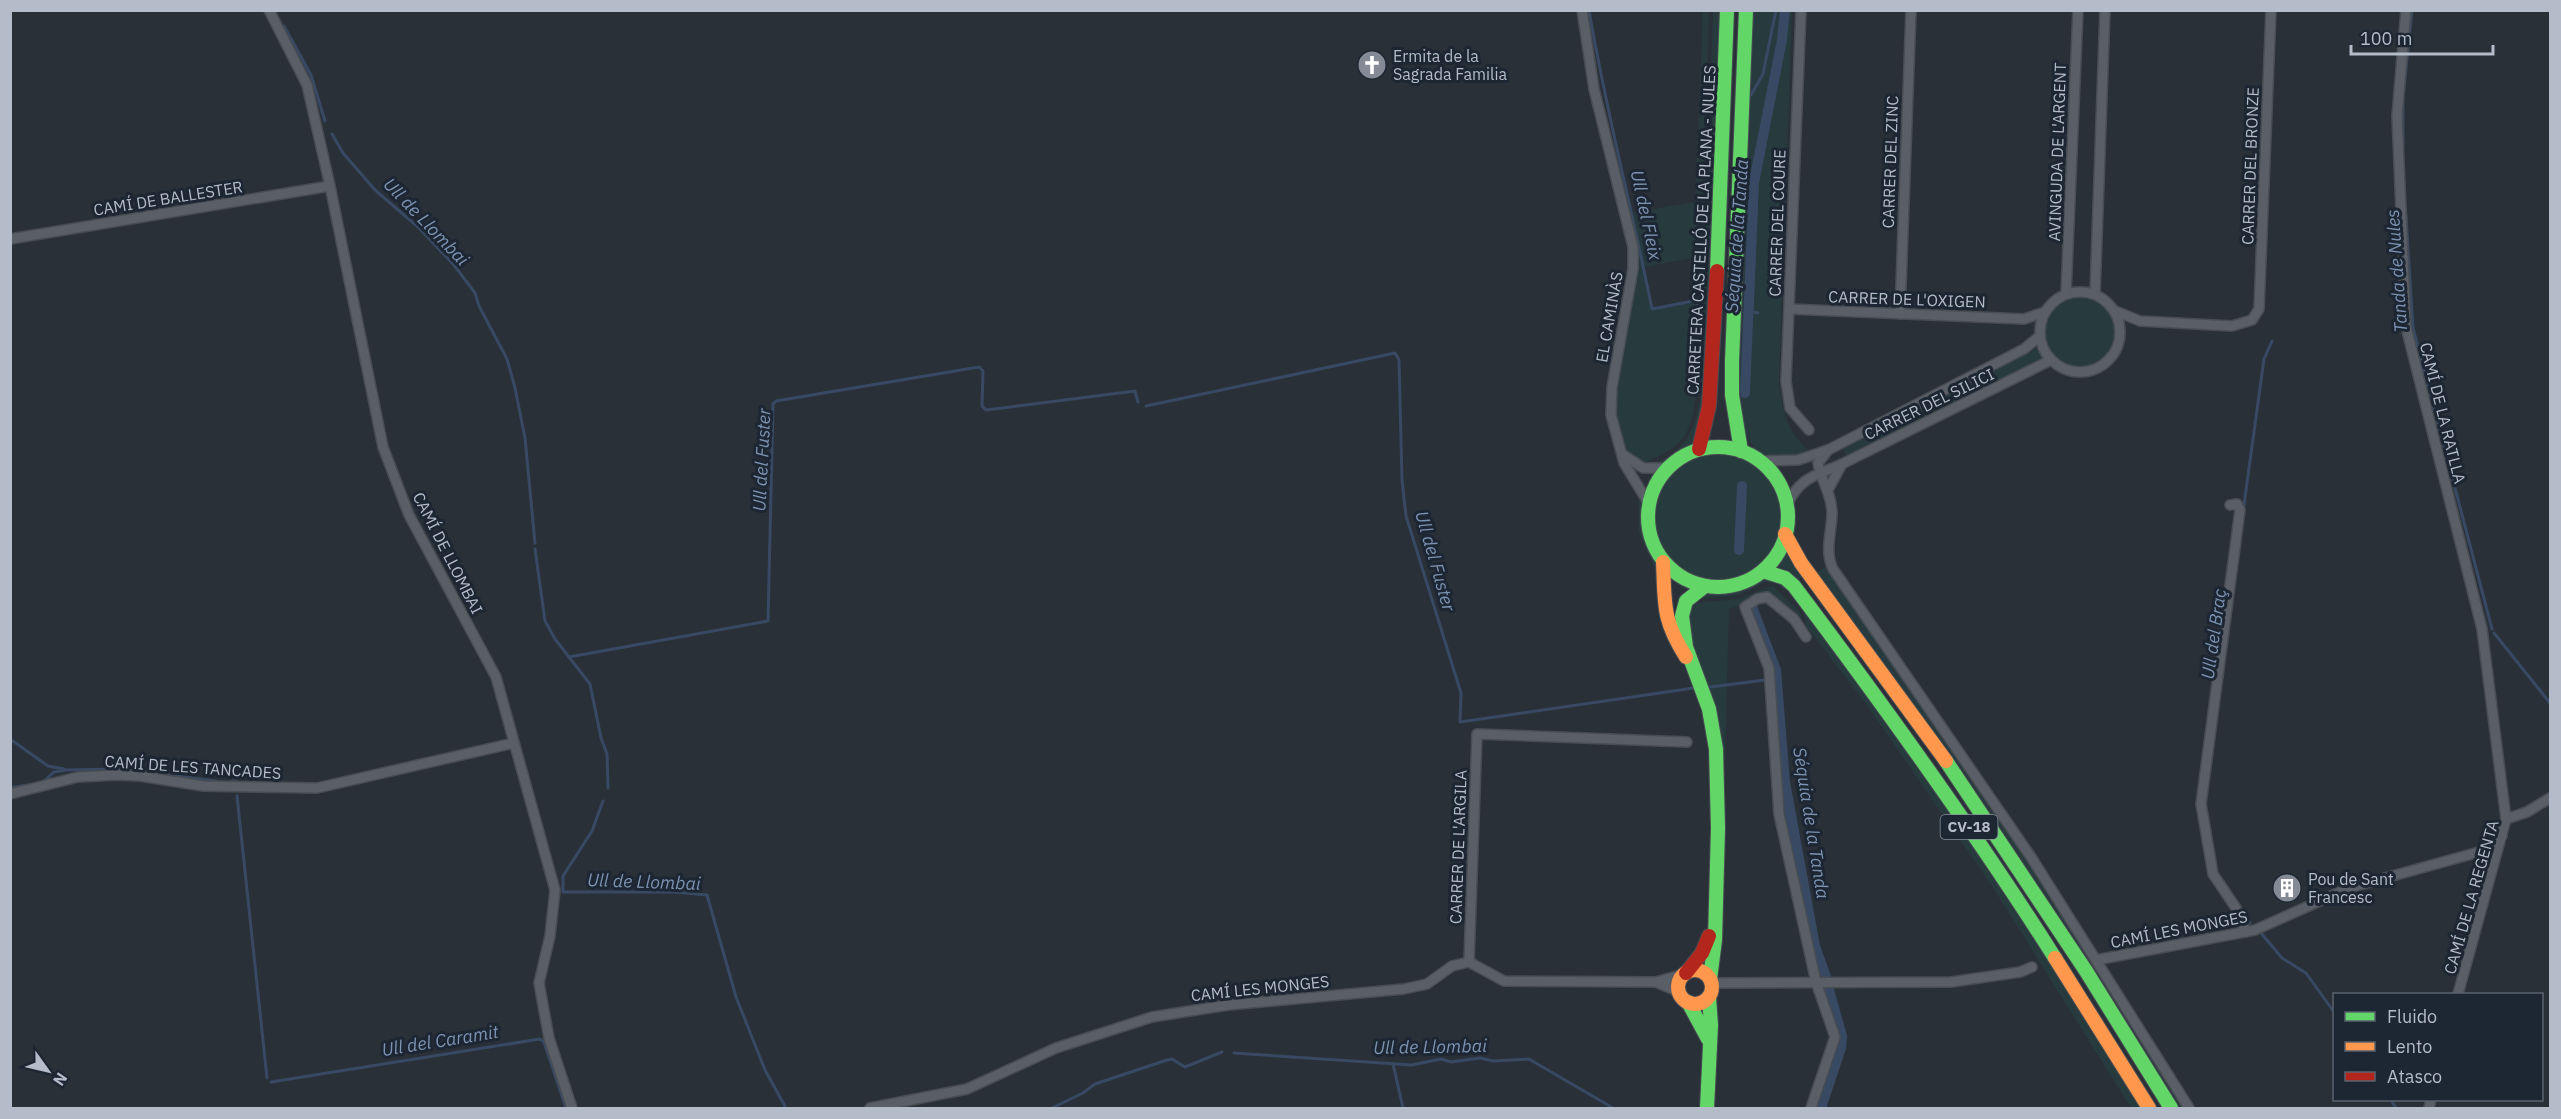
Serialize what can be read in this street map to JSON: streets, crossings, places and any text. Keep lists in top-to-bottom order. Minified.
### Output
{"streets":{"main road":["CARRETERA CASTELLÓ DE LA PLANA - NULES","CV-18"],"street":["AVINGUDA DE L'ARGENT","CARRER DEL ZINC","CARRER DEL BRONZE","CAMÍ DE BALLESTER","CARRER DEL COURE","CARRER DE L'OXIGEN","EL CAMINÀS","CARRER DEL SILICI","CAMÍ DE LA RATLLA","CAMÍ DE LLOMBAI","CAMÍ DE LES TANCADES","CARRER DE L'ARGILA","CAMÍ DE LA REGENTA","CAMÍ LES MONGES"]},"crossings":[["AVINGUDA DE L'ARGENT","CARRER DE L'OXIGEN"],["AVINGUDA DE L'ARGENT","CARRER DEL SILICI"],["CARRER DEL ZINC","CARRER DE L'OXIGEN"],["CAMÍ DE BALLESTER","CAMÍ DE LLOMBAI"],["CARRER DEL COURE","CARRER DE L'OXIGEN"],["CARRETERA CASTELLÓ DE LA PLANA - NULES","EL CAMINÀS"],["CARRETERA CASTELLÓ DE LA PLANA - NULES","CARRER DEL SILICI"],["CARRETERA CASTELLÓ DE LA PLANA - NULES","CV-18"],["CARRER DE L'OXIGEN","CARRER DEL SILICI"],["EL CAMINÀS","CARRER DEL SILICI"],["EL CAMINÀS","CV-18"],["CARRER DEL SILICI","CV-18"],["CAMÍ DE LA RATLLA","CAMÍ DE LA REGENTA"],["CAMÍ DE LLOMBAI","CAMÍ DE LES TANCADES"],["CARRER DE L'ARGILA","CAMÍ LES MONGES"],["CAMÍ DE LA REGENTA","CAMÍ LES MONGES"]],"water":["Ull del Fleix","Ull de Llombai","Séquia de la Tanda","Tanda de Nules","Ull del Fuster","Ull del Braç","Ull del Caramit"],"places":{"church":["Ermita de la Sagrada Familia"],"building":["Pou de Sant Francesc"]},"legend":["Fluido","Lento","Atasco"],"scale_bar":"100 m","north":"bottom right"}
